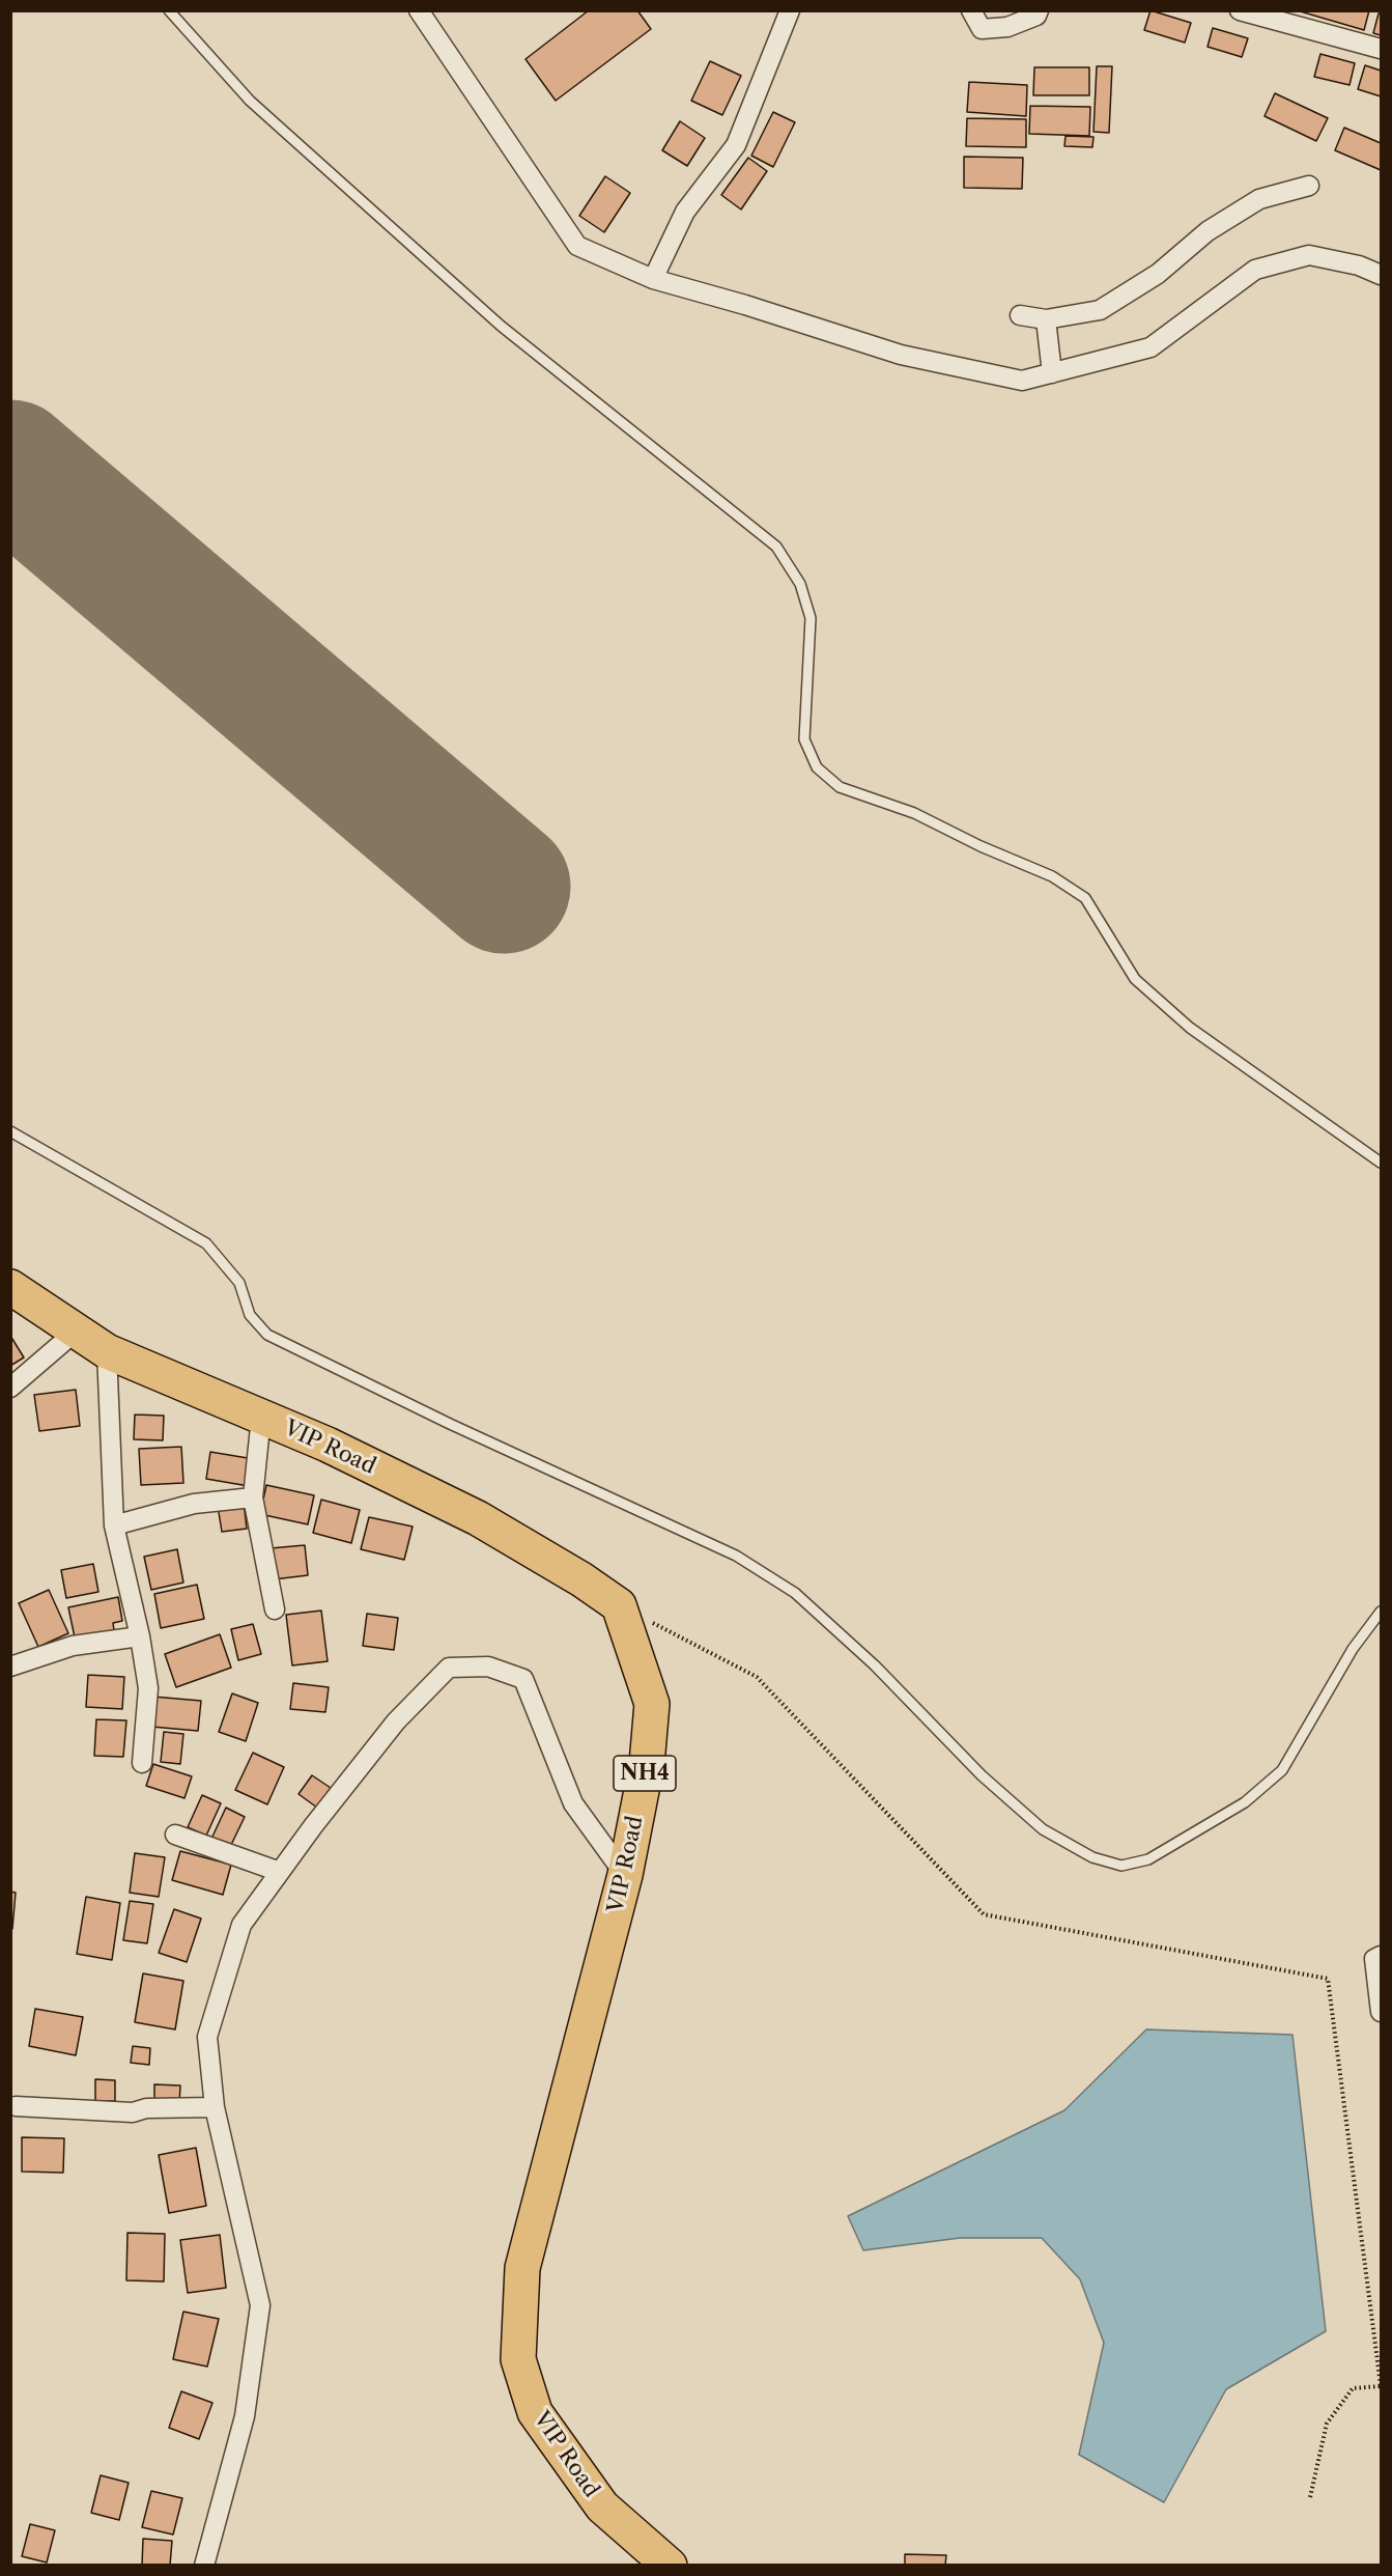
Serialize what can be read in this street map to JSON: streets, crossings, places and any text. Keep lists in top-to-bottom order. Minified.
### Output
{"streets":{"highway":["VIP Road","NH4"]}}
